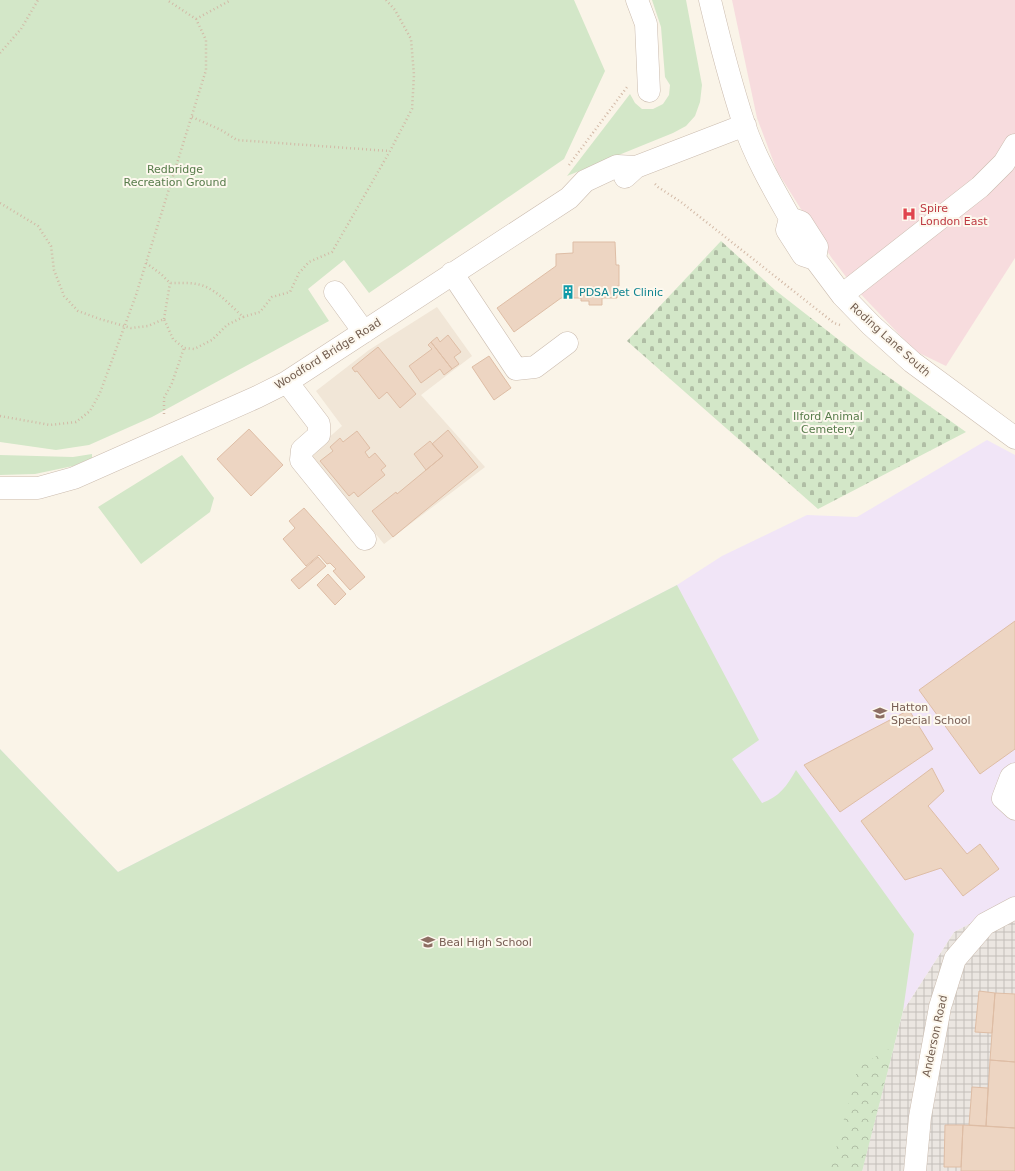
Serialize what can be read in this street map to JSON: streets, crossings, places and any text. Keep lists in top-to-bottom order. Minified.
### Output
{"streets":{"street":["Roding Lane South","Woodford Bridge Road","Anderson Road"]},"crossings":[["Roding Lane South","Woodford Bridge Road"]],"parks":["Redbridge Recreation Ground","Ilford Animal Cemetery"],"places":{"hospital":["Spire London East"],"building":["PDSA Pet Clinic"],"school or university":["Hatton Special School","Beal High School"]}}
